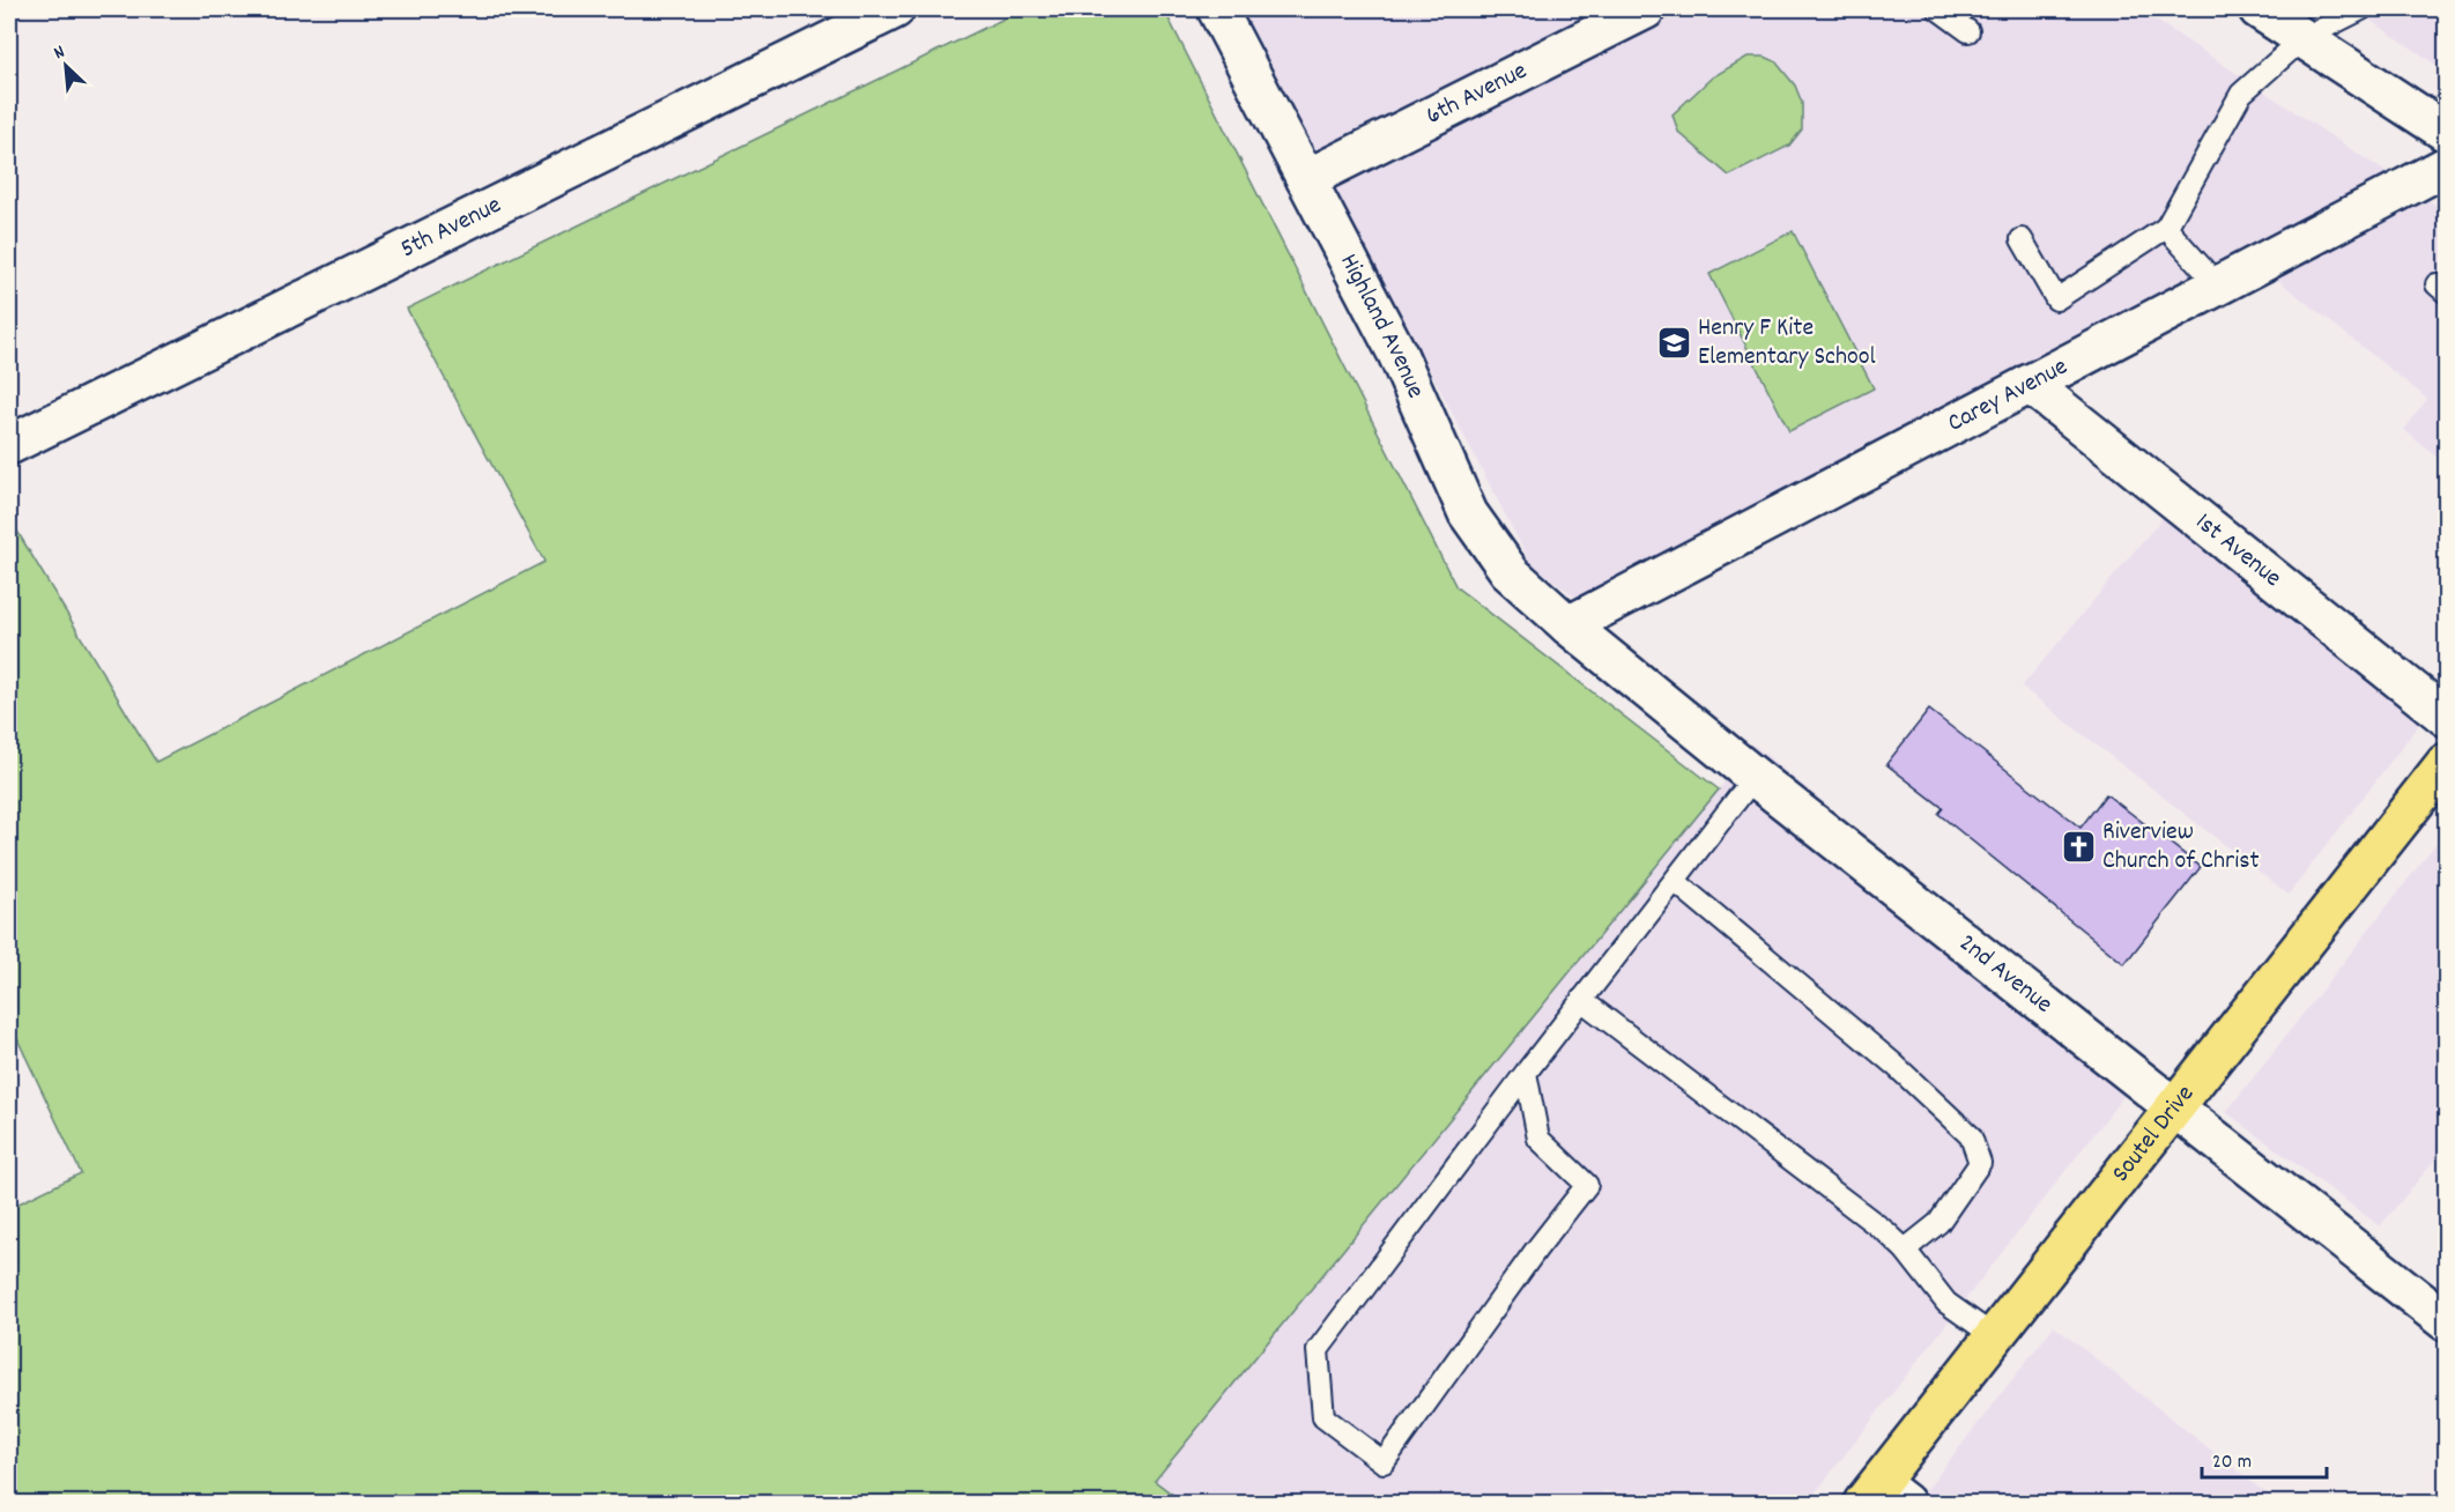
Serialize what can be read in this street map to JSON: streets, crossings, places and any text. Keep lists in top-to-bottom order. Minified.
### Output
{"streets":{"main road":["Soutel Drive"],"street":["6th Avenue","5th Avenue","Highland Avenue","Carey Avenue","1st Avenue","2nd Avenue"]},"crossings":[["6th Avenue","Highland Avenue"],["Highland Avenue","Carey Avenue"],["Highland Avenue","2nd Avenue"],["Carey Avenue","1st Avenue"],["Carey Avenue","2nd Avenue"],["2nd Avenue","Soutel Drive"]],"places":{"school or university":["Henry F Kite Elementary School"],"church":["Riverview Church of Christ"]},"scale_bar":"20 m","north":"top left"}
